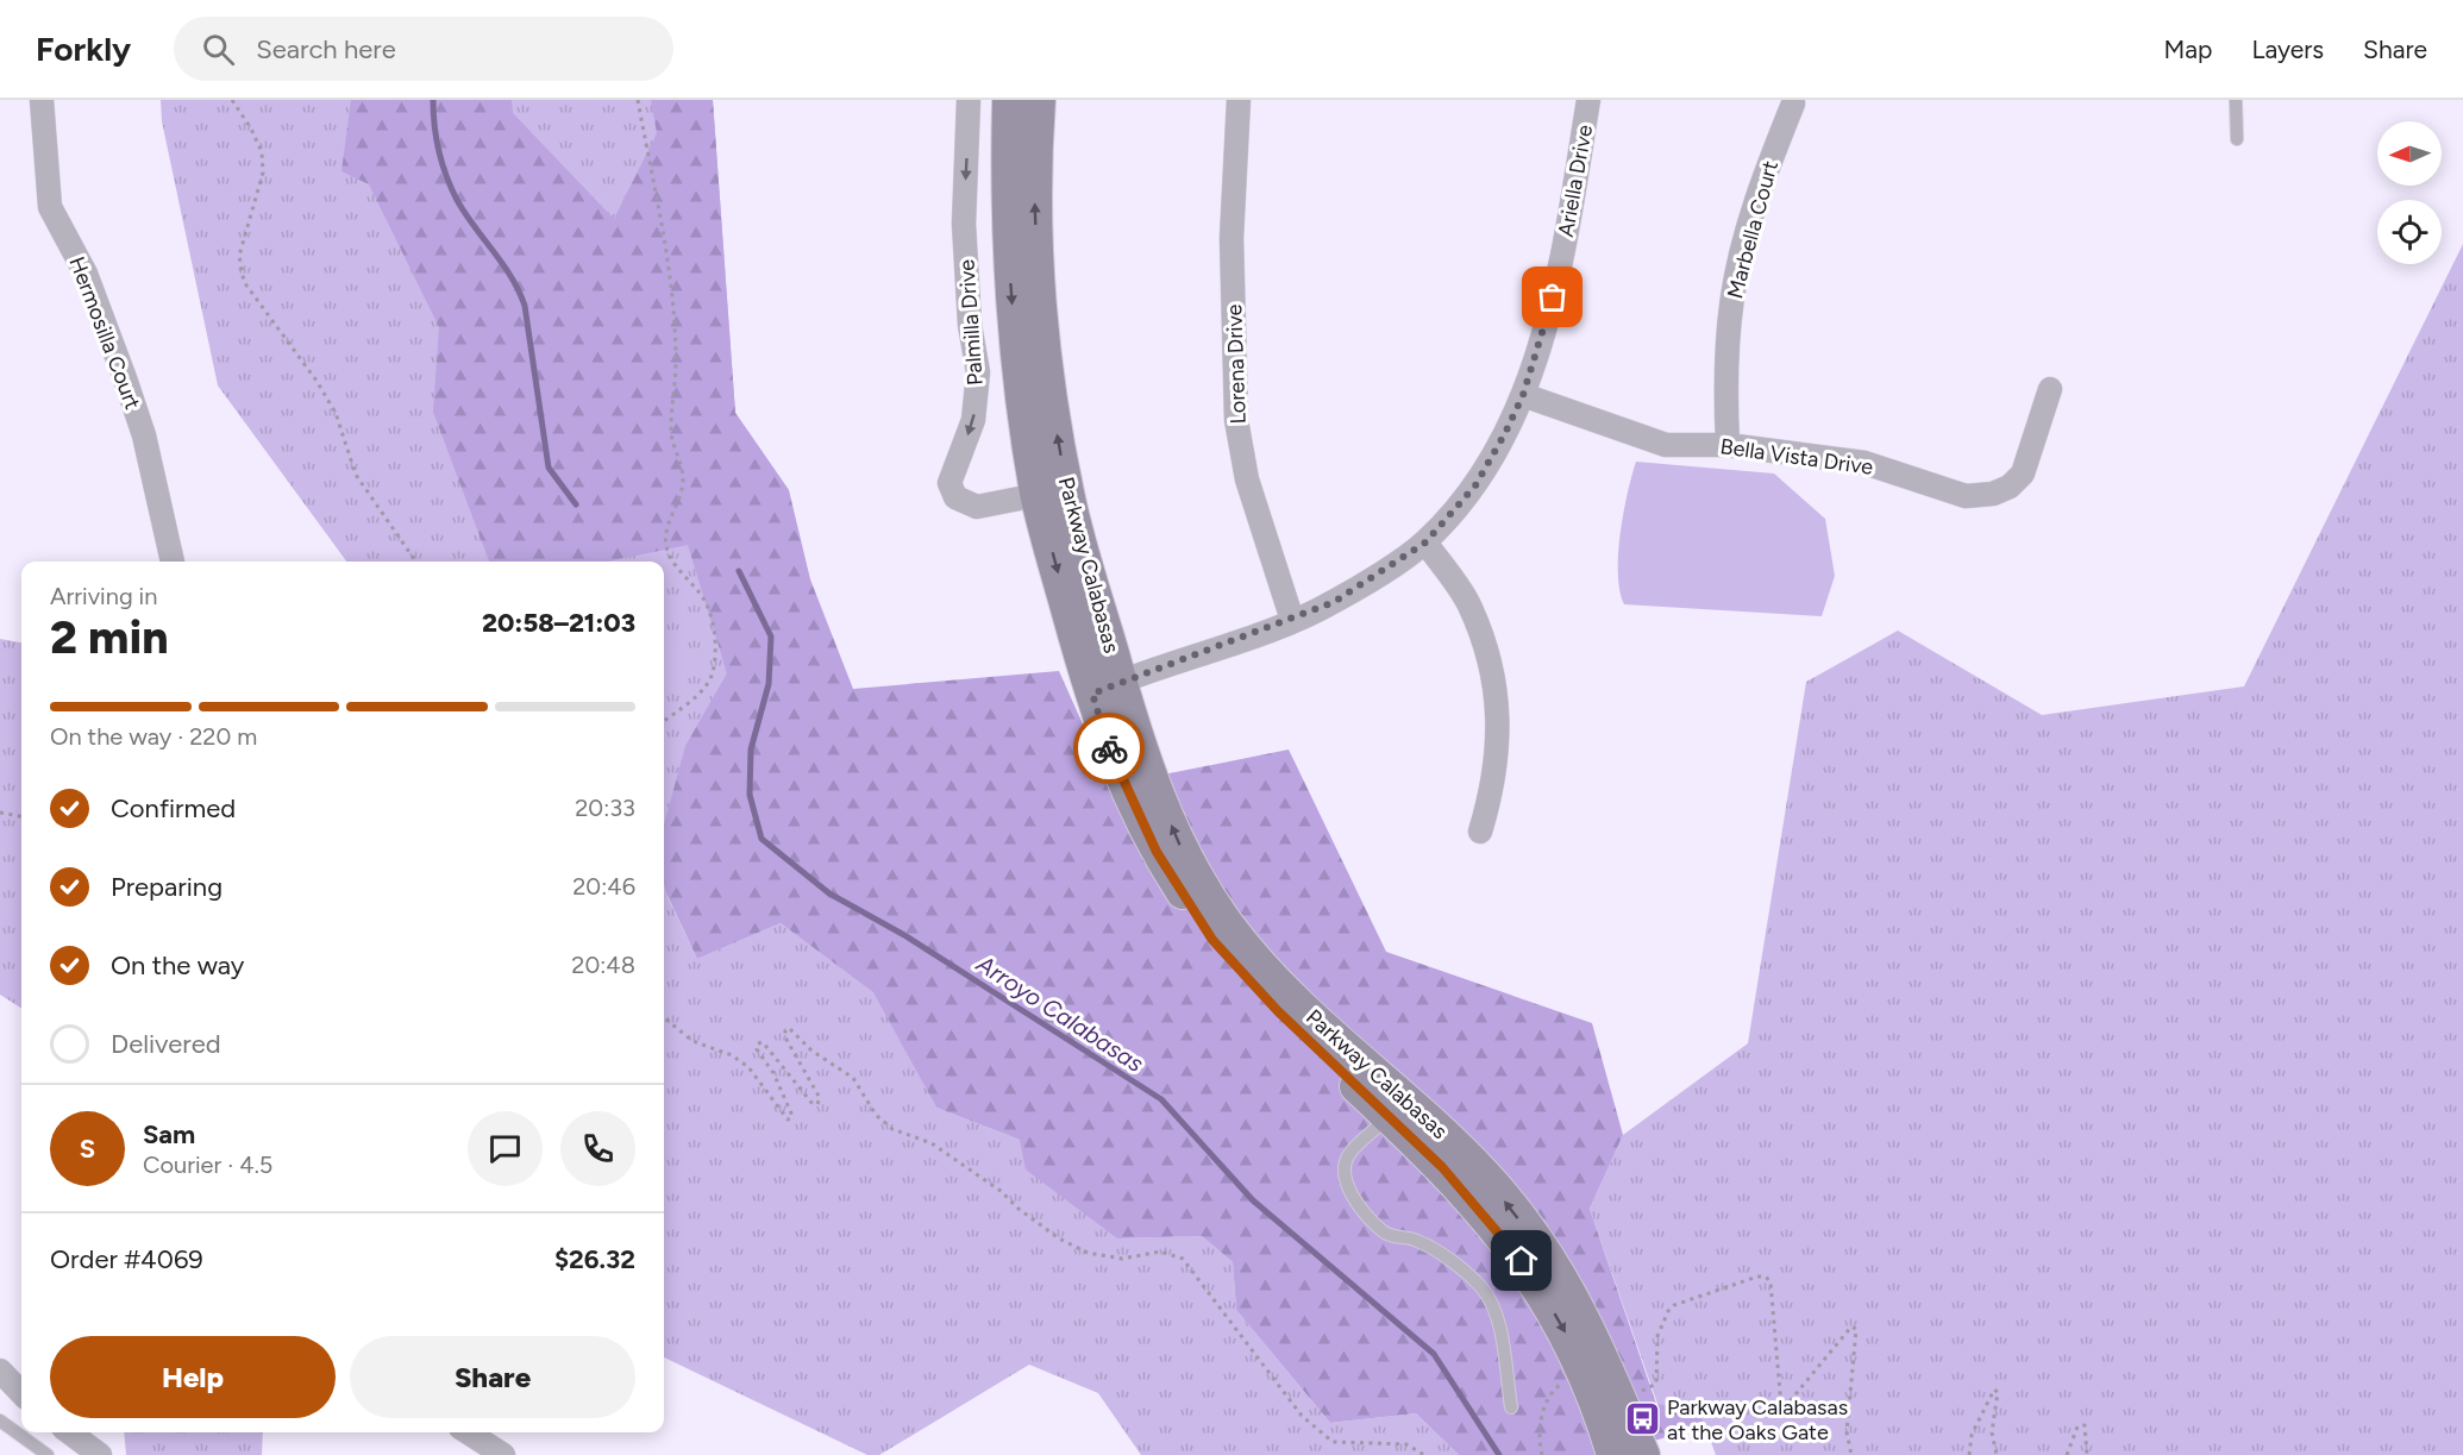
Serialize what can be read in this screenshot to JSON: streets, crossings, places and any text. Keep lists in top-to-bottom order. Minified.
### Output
{"streets":{"street":["Ariella Drive","Marbella Court","Palmilla Drive","Hermosilla Court","Lorena Drive","Bella Vista Drive","Parkway Calabasas"]},"crossings":[["Ariella Drive","Lorena Drive"],["Ariella Drive","Bella Vista Drive"],["Ariella Drive","Parkway Calabasas"],["Marbella Court","Bella Vista Drive"],["Palmilla Drive","Parkway Calabasas"]],"water":["Arroyo Calabasas"],"places":{"bus stop":["Parkway Calabasas at the Oaks Gate"]},"north":"left","page":{"header":"Forkly","search":"Search here","nav":["Map","Layers","Share"],"heading":["2 min","Arriving in","20:58–21:03"],"panel":["Sam","Courier · 4.5","Order #4069","$26.32"],"bar":"On the way · 220 m","list":[["Confirmed","20:33"],["Preparing","20:46"],["On the way","20:48"],"Delivered"],"round":"S","buttons":["Help","Share"]}}
